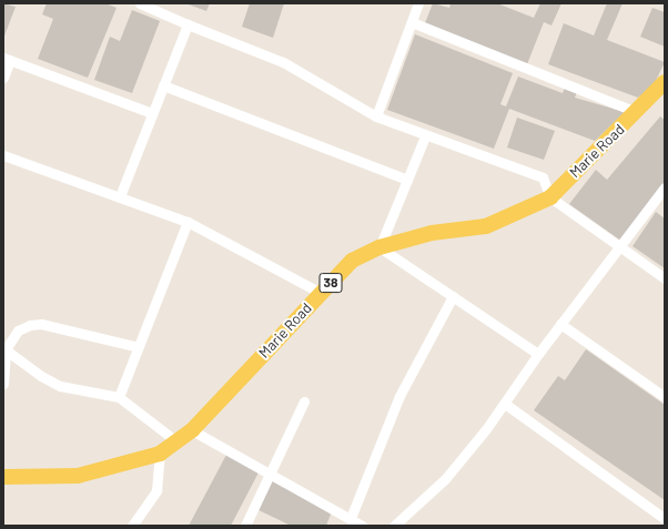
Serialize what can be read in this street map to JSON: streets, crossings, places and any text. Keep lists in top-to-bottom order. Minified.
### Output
{"streets":{"main road":["Marie Road","38"]}}
